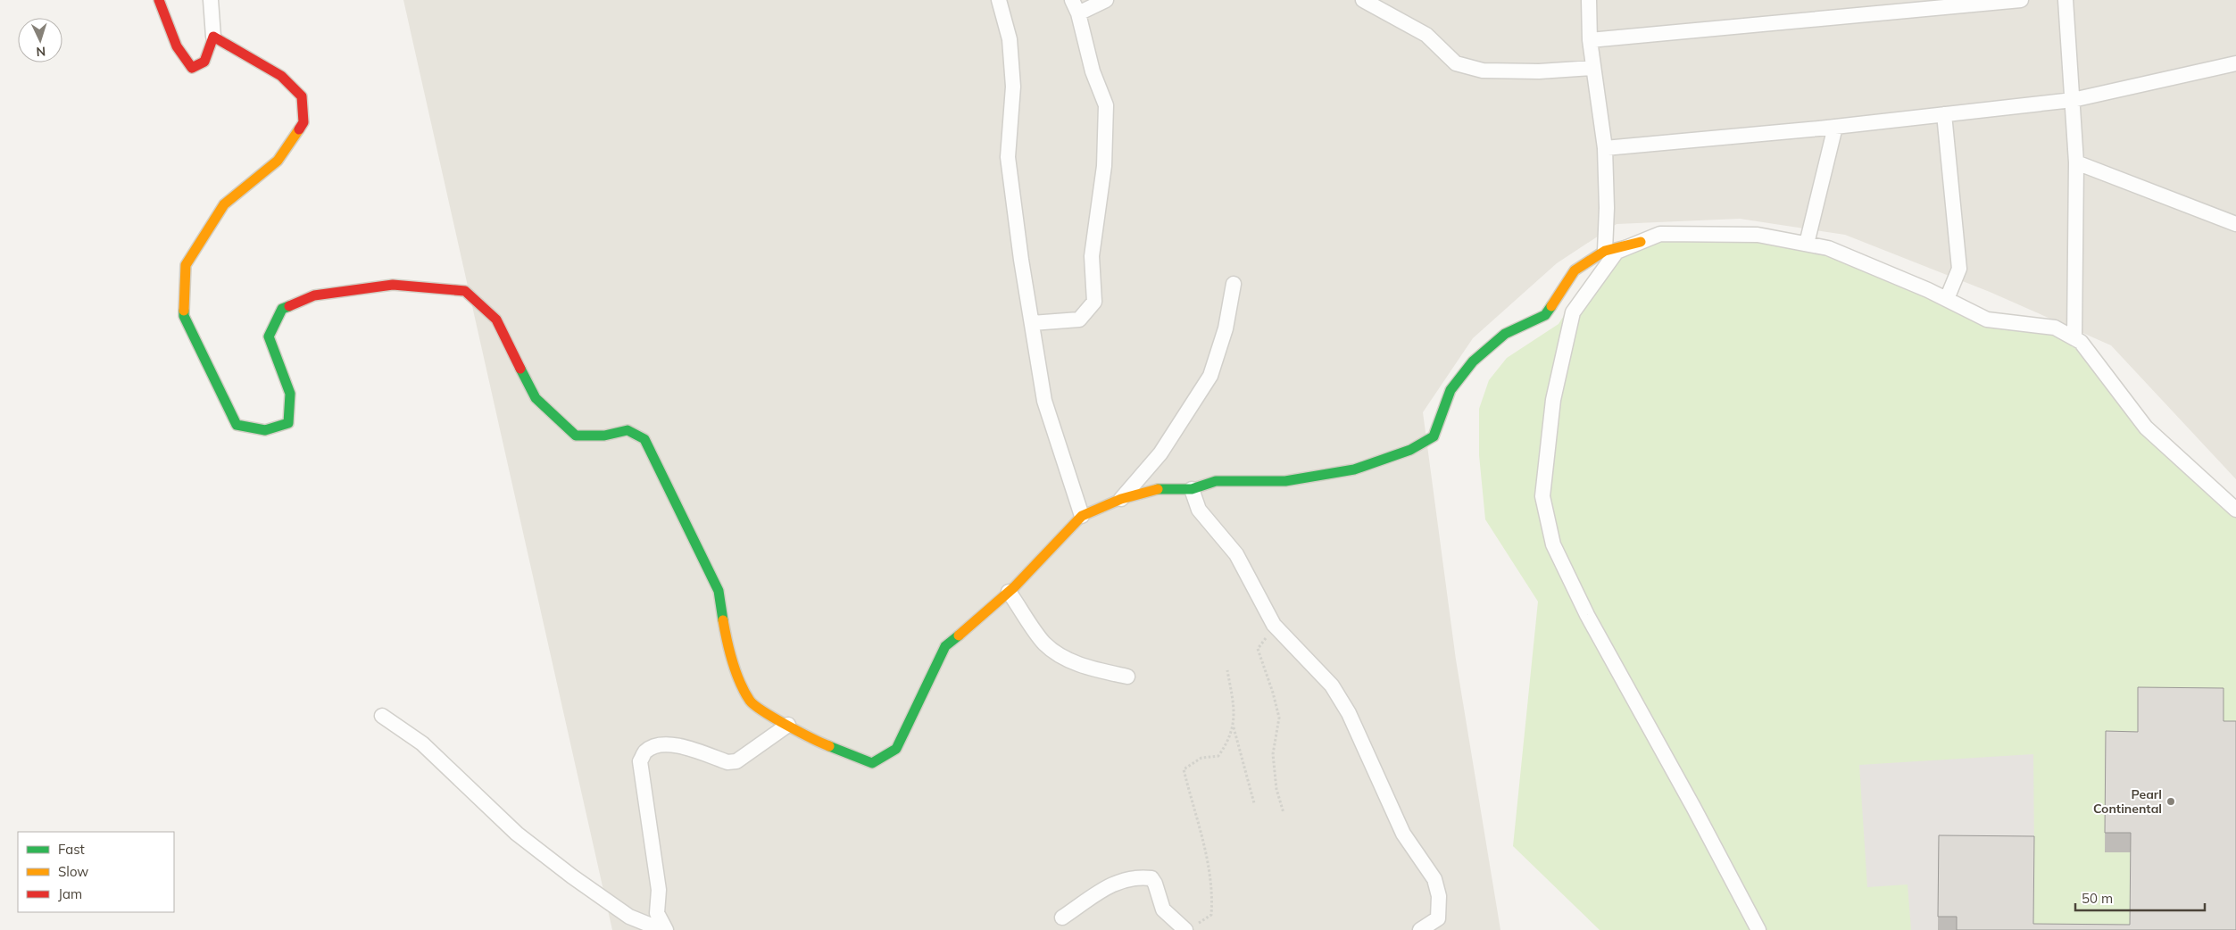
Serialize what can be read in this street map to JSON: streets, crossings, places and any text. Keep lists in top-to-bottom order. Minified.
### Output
{"places":["Pearl Continental"],"legend":["Fast","Slow","Jam"],"scale_bar":"50 m","north":"bottom"}
